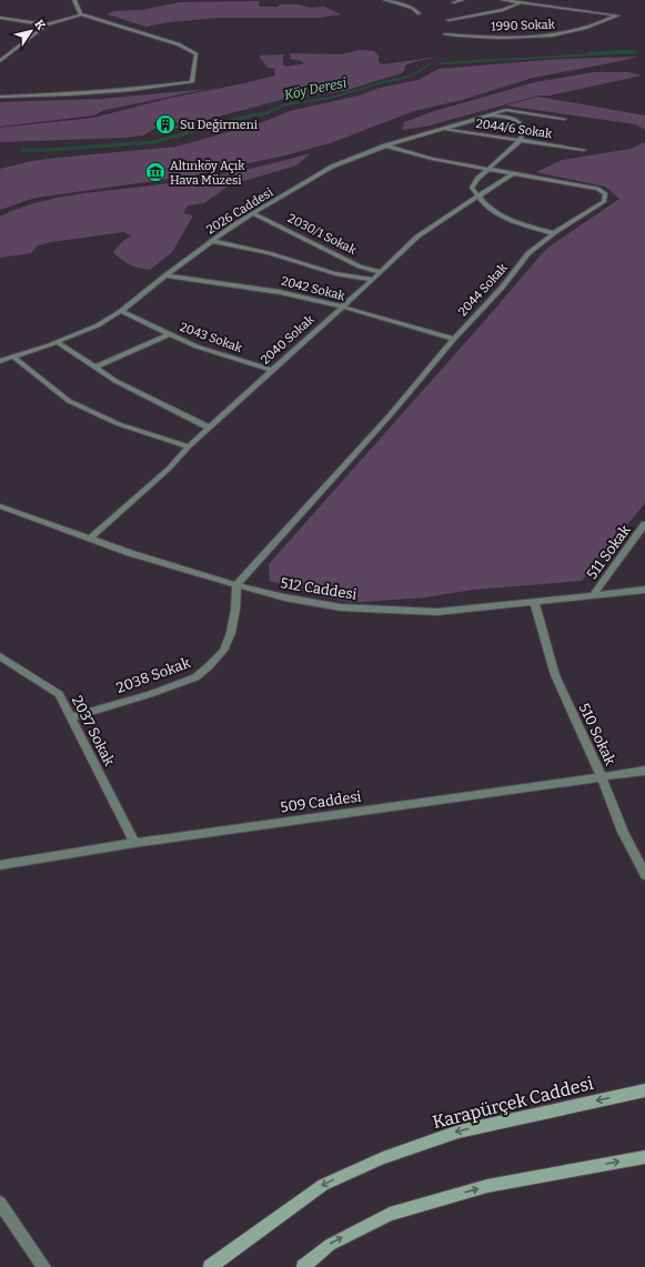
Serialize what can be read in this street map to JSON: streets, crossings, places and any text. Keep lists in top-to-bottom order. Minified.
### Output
{"streets":{"main road":["Karapürçek Caddesi"],"street":["1990 Sokak","2044/6 Sokak","2026 Caddesi","2030/1 Sokak","2042 Sokak","2044 Sokak","2043 Sokak","2040 Sokak","511 Sokak","512 Caddesi","2038 Sokak","2037 Sokak","510 Sokak","509 Caddesi"]},"crossings":[["2044/6 Sokak","2026 Caddesi"],["2026 Caddesi","2030/1 Sokak"],["2026 Caddesi","2042 Sokak"],["2026 Caddesi","2044 Sokak"],["2026 Caddesi","2043 Sokak"],["2030/1 Sokak","2040 Sokak"],["2042 Sokak","2044 Sokak"],["2042 Sokak","2040 Sokak"],["2044 Sokak","2040 Sokak"],["2044 Sokak","512 Caddesi"],["2044 Sokak","2038 Sokak"],["2043 Sokak","2040 Sokak"],["2040 Sokak","512 Caddesi"],["511 Sokak","512 Caddesi"],["512 Caddesi","2038 Sokak"],["512 Caddesi","510 Sokak"],["2038 Sokak","2037 Sokak"],["2037 Sokak","509 Caddesi"],["510 Sokak","509 Caddesi"]],"water":["Köy Deresi"],"places":{"building":["Su Değirmeni"],"museum":["Altınköy Açık Hava Müzesi"]},"north":"top right"}
